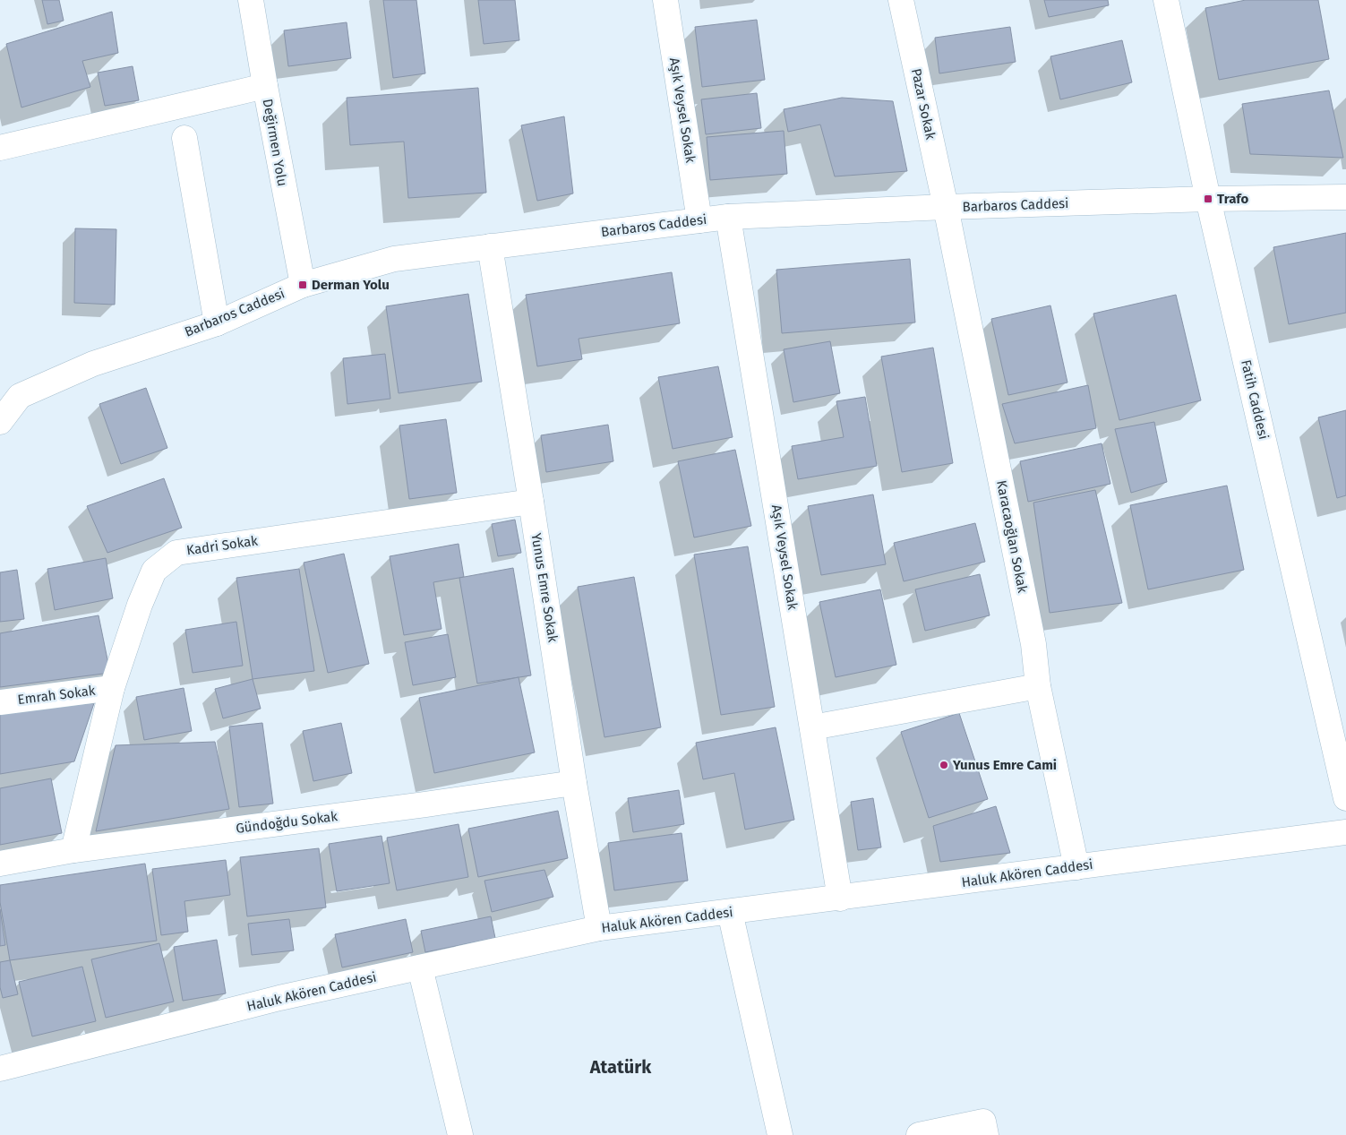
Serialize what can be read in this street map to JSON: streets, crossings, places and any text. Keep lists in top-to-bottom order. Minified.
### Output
{"streets":{"street":["Pazar Sokak","Aşık Veysel Sokak","Değirmen Yolu","Barbaros Caddesi","Fatih Caddesi","Karacaoğlan Sokak","Kadri Sokak","Yunus Emre Sokak","Emrah Sokak","Gündoğdu Sokak","Haluk Akören Caddesi"]},"crossings":[["Pazar Sokak","Barbaros Caddesi"],["Pazar Sokak","Karacaoğlan Sokak"],["Aşık Veysel Sokak","Barbaros Caddesi"],["Aşık Veysel Sokak","Haluk Akören Caddesi"],["Değirmen Yolu","Barbaros Caddesi"],["Barbaros Caddesi","Fatih Caddesi"],["Barbaros Caddesi","Karacaoğlan Sokak"],["Barbaros Caddesi","Yunus Emre Sokak"],["Karacaoğlan Sokak","Haluk Akören Caddesi"],["Kadri Sokak","Yunus Emre Sokak"],["Kadri Sokak","Emrah Sokak"],["Kadri Sokak","Gündoğdu Sokak"],["Yunus Emre Sokak","Gündoğdu Sokak"],["Yunus Emre Sokak","Haluk Akören Caddesi"]],"districts":["Atatürk"],"places":{"transit":["Trafo","Derman Yolu"],"other":["Yunus Emre Cami"]}}
